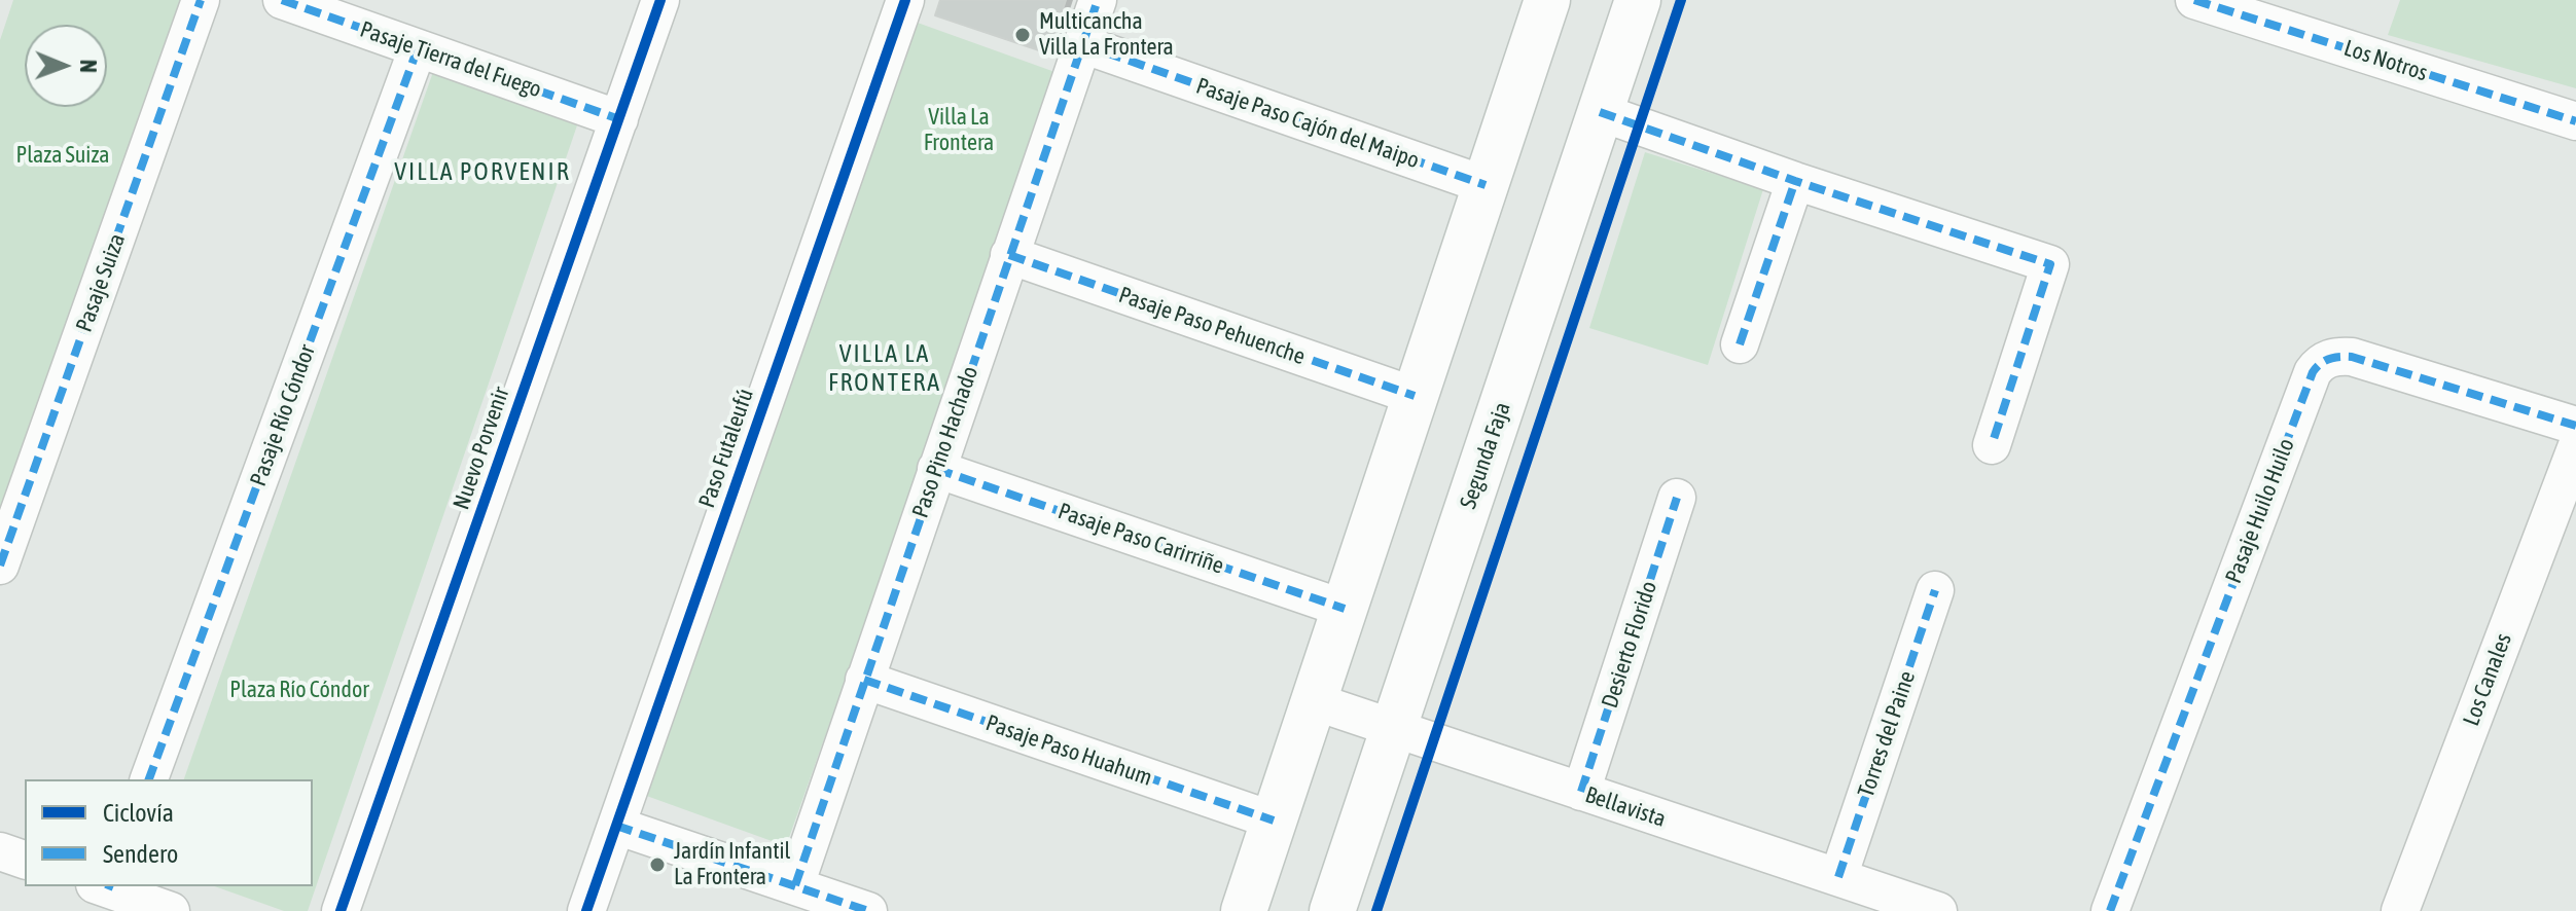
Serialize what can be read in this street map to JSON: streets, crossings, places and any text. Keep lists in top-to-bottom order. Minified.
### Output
{"streets":{"main road":["Segunda Faja"],"street":["Pasaje Tierra del Fuego","Los Notros","Pasaje Paso Cajón del Maipo","Pasaje Suiza","Pasaje Paso Pehuenche","Pasaje Río Cóndor","Paso Pino Hachado","Nuevo Porvenir","Paso Futaleufú","Pasaje Huilo Huilo","Pasaje Paso Carirriñe","Desierto Florido","Los Canales","Torres del Paine","Pasaje Paso Huahum","Bellavista"]},"crossings":[["Pasaje Tierra del Fuego","Pasaje Río Cóndor"],["Pasaje Tierra del Fuego","Nuevo Porvenir"],["Pasaje Paso Cajón del Maipo","Paso Pino Hachado"],["Pasaje Paso Pehuenche","Paso Pino Hachado"],["Paso Pino Hachado","Pasaje Paso Carirriñe"],["Paso Pino Hachado","Pasaje Paso Huahum"],["Segunda Faja","Bellavista"],["Desierto Florido","Bellavista"],["Torres del Paine","Bellavista"]],"districts":["VILLA PORVENIR","VILLA LA FRONTERA"],"parks":["Villa La Frontera","Plaza Suiza","Plaza Río Cóndor"],"places":["Multicancha Villa La Frontera","Jardín Infantil La Frontera"],"legend":["Ciclovía","Sendero"],"north":"right"}
